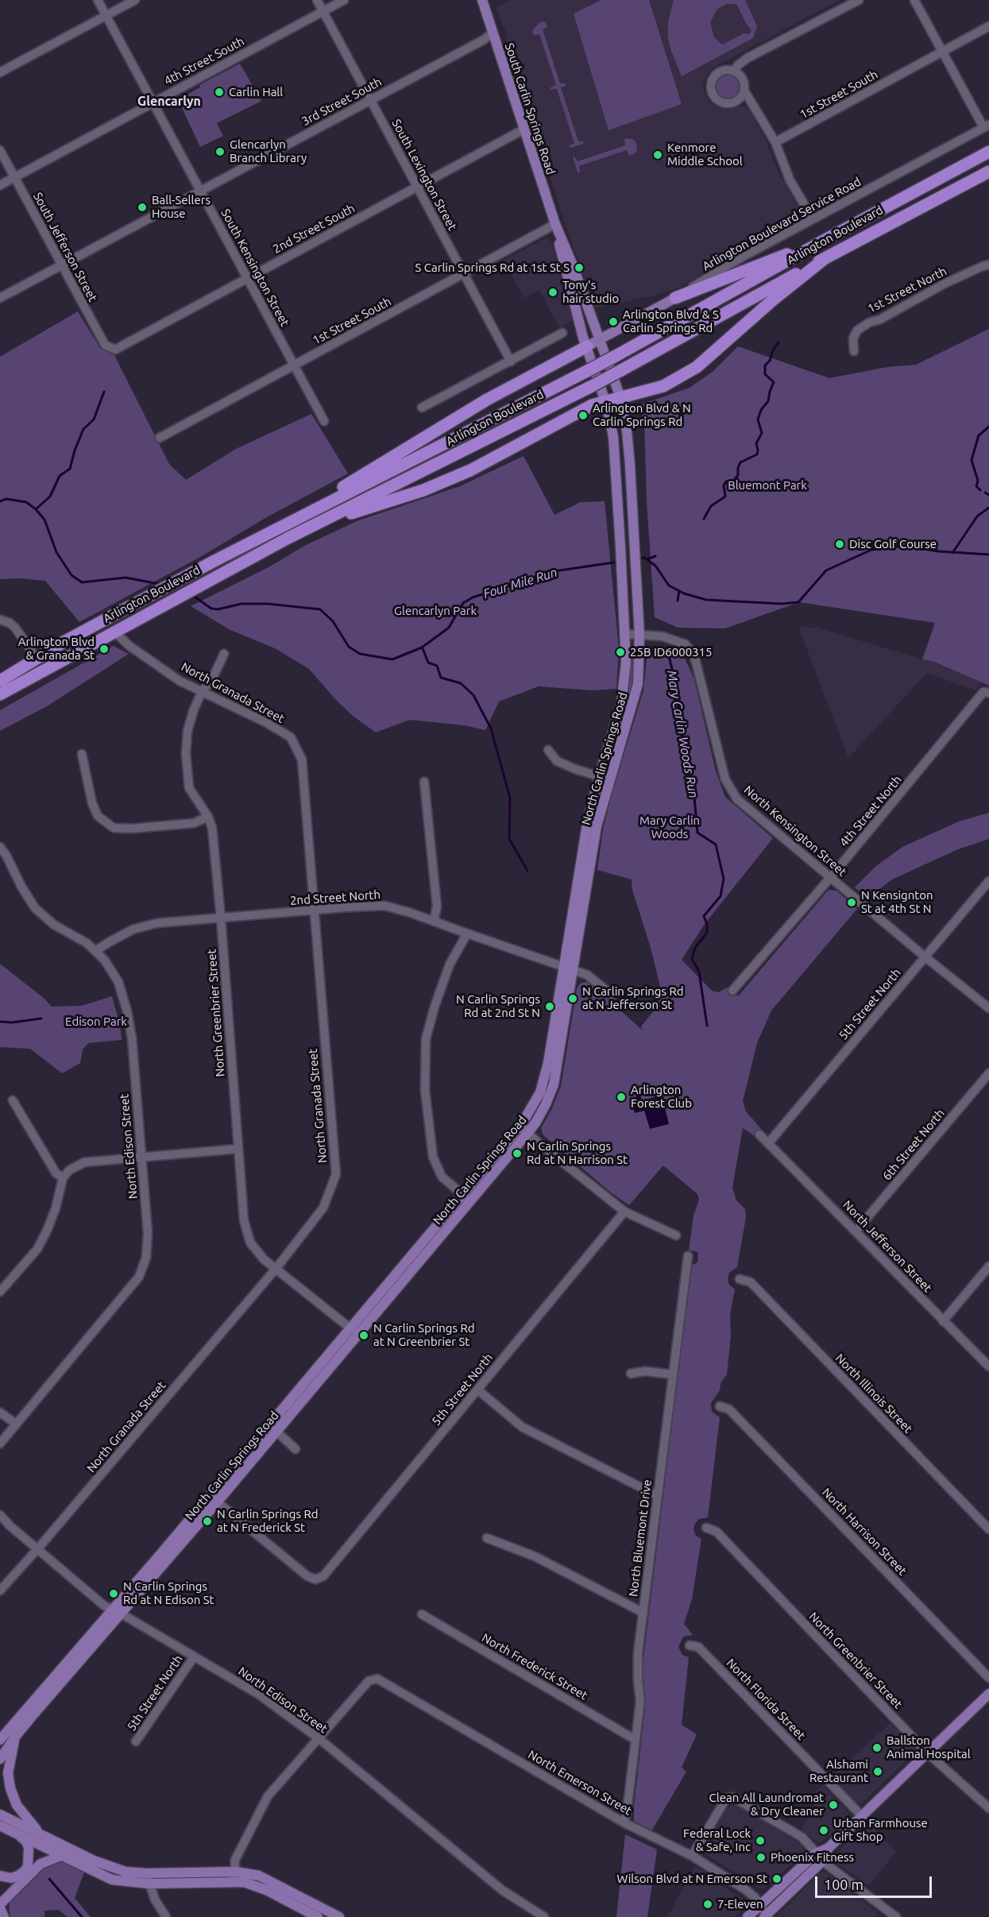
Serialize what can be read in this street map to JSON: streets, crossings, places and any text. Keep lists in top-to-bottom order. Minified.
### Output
{"streets":{"highway":["Arlington Boulevard"],"main road":["South Carlin Springs Road","Arlington Boulevard Service Road","North Carlin Springs Road"],"street":["4th Street South","1st Street South","3rd Street South","South Lexington Street","2nd Street South","South Jefferson Street","South Kensington Street","1st Street North","North Granada Street","4th Street North","North Kensington Street","2nd Street North","5th Street North","North Greenbrier Street","6th Street North","North Edison Street","North Jefferson Street","North Illinois Street","North Harrison Street","North Bluemont Drive","North Frederick Street","North Florida Street","North Emerson Street"]},"crossings":[["4th Street South","South Lexington Street"],["4th Street South","South Jefferson Street"],["4th Street South","South Kensington Street"],["1st Street South","South Carlin Springs Road"],["1st Street South","South Lexington Street"],["1st Street South","South Kensington Street"],["3rd Street South","South Carlin Springs Road"],["3rd Street South","South Lexington Street"],["3rd Street South","South Jefferson Street"],["3rd Street South","South Kensington Street"],["South Carlin Springs Road","Arlington Boulevard Service Road"],["South Carlin Springs Road","2nd Street South"],["South Carlin Springs Road","North Carlin Springs Road"],["South Lexington Street","2nd Street South"],["Arlington Boulevard Service Road","North Carlin Springs Road"],["2nd Street South","South Jefferson Street"],["2nd Street South","South Kensington Street"],["Arlington Boulevard","North Granada Street"],["North Granada Street","2nd Street North"],["North Granada Street","North Greenbrier Street"],["North Granada Street","North Edison Street"],["North Carlin Springs Road","North Kensington Street"],["North Carlin Springs Road","2nd Street North"],["North Carlin Springs Road","5th Street North"],["North Carlin Springs Road","North Greenbrier Street"],["North Carlin Springs Road","North Edison Street"],["4th Street North","North Kensington Street"],["North Kensington Street","5th Street North"],["2nd Street North","North Greenbrier Street"],["2nd Street North","North Edison Street"],["5th Street North","North Edison Street"],["5th Street North","North Jefferson Street"],["6th Street North","North Jefferson Street"],["North Edison Street","North Emerson Street"],["North Bluemont Drive","North Frederick Street"],["North Bluemont Drive","North Emerson Street"]],"districts":["Glencarlyn"],"water":["Four Mile Run","Mary Carlin Woods Run"],"parks":["Bluemont Park","Glencarlyn Park","Mary Carlin Woods","Edison Park"],"places":["Carlin Hall","Glencarlyn Branch Library","Kenmore Middle School","Ball-Sellers House","S Carlin Springs Rd at 1st St S","Tony's hair studio","Arlington Blvd & S Carlin Springs Rd","Arlington Blvd & N Carlin Springs Rd","Disc Golf Course","Arlington Blvd & Granada St","25B ID6000315","N Kensignton St at 4th St N","N Carlin Springs Rd at N Jefferson St","N Carlin Springs Rd at 2nd St N","Arlington Forest Club","N Carlin Springs Rd at N Harrison St","N Carlin Springs Rd at N Greenbrier St","N Carlin Springs Rd at N Frederick St","N Carlin Springs Rd at N Edison St","Ballston Animal Hospital","Alshami Restaurant","Clean All Laundromat & Dry Cleaner","Urban Farmhouse Gift Shop","Federal Lock & Safe, Inc","Phoenix Fitness","Wilson Blvd at N Emerson St","7-Eleven"],"scale_bar":"100 m"}
